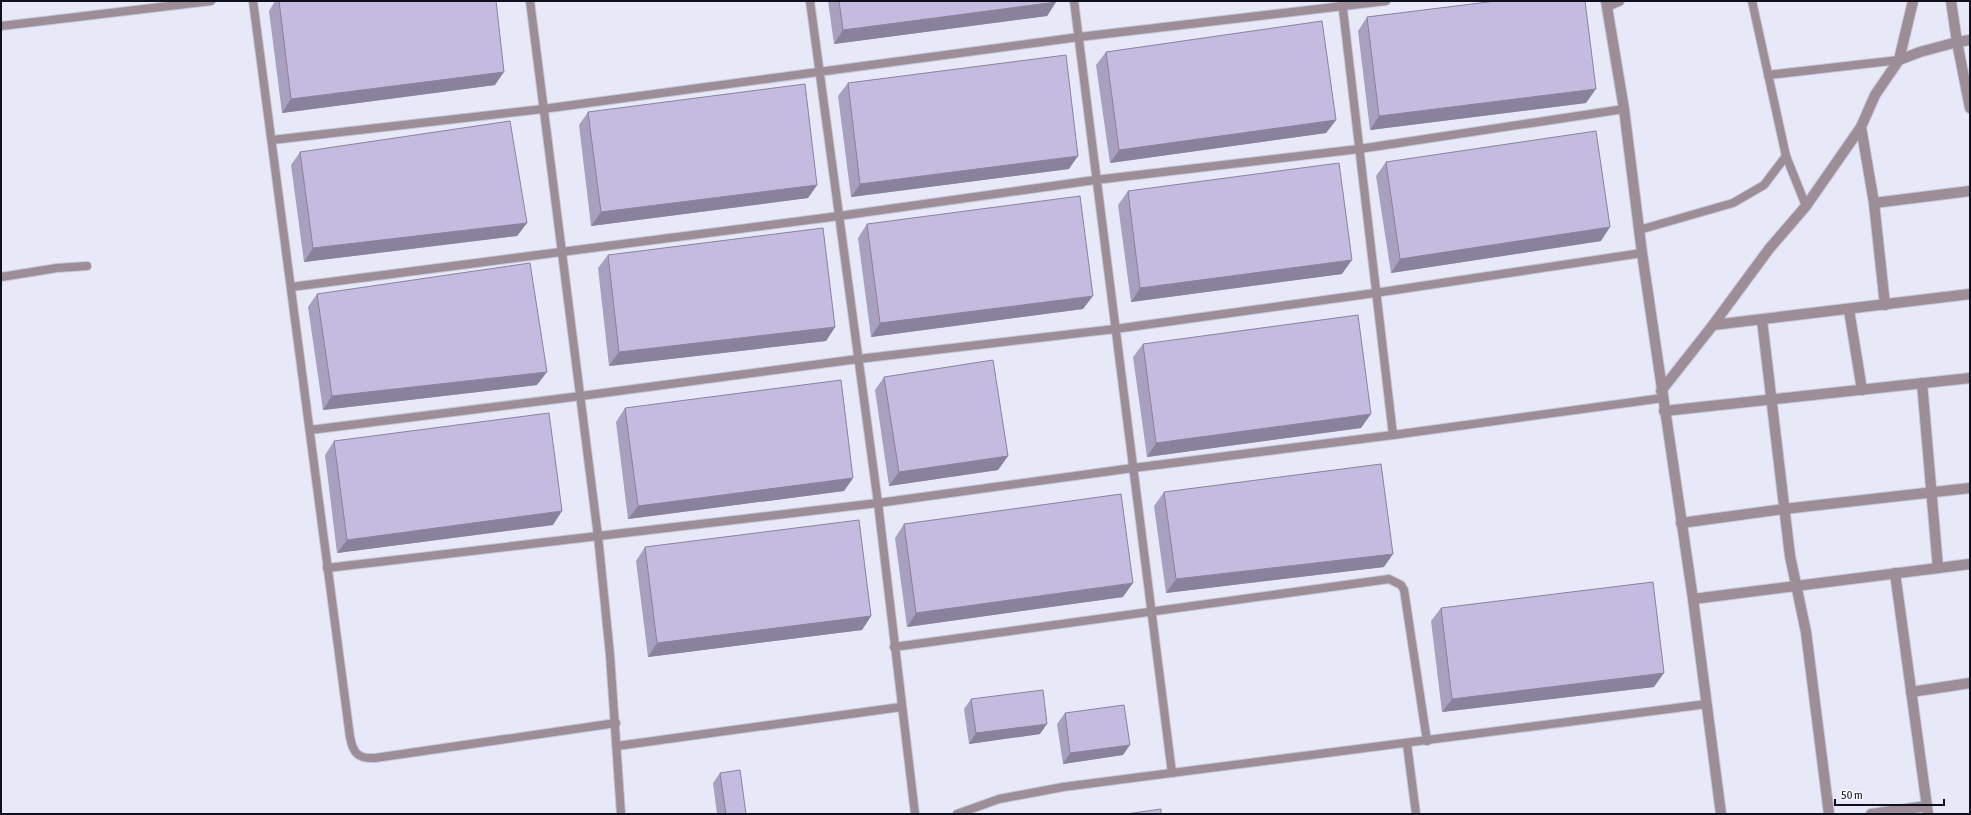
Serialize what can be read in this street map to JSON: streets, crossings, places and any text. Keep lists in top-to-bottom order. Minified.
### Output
{"scale_bar":"50 m"}
